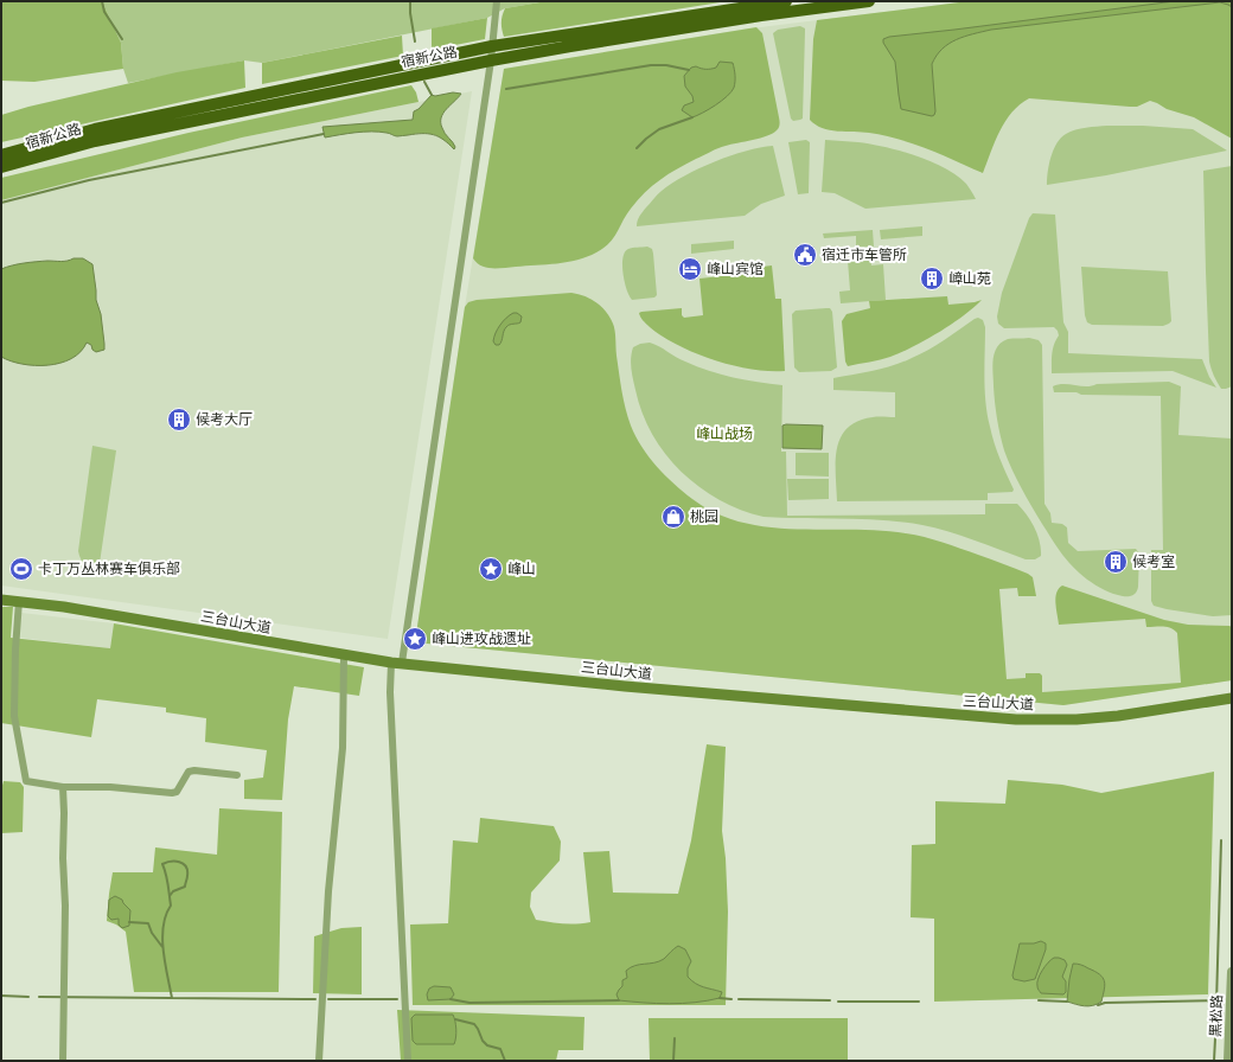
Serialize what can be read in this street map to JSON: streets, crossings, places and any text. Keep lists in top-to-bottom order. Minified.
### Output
{"streets":{"highway":["宿新公路"],"main road":["三台山大道"],"street":["黑松路"]},"parks":["峰山战场"],"places":{"public building":["宿迁市车管所"],"hotel":["峰山宾馆"],"building":["嶂山苑","候考大厅","候考室"],"shop":["桃园"],"sports":["卡丁万丛林赛车俱乐部"],"place":["峰山","峰山进攻战遗址"]}}
